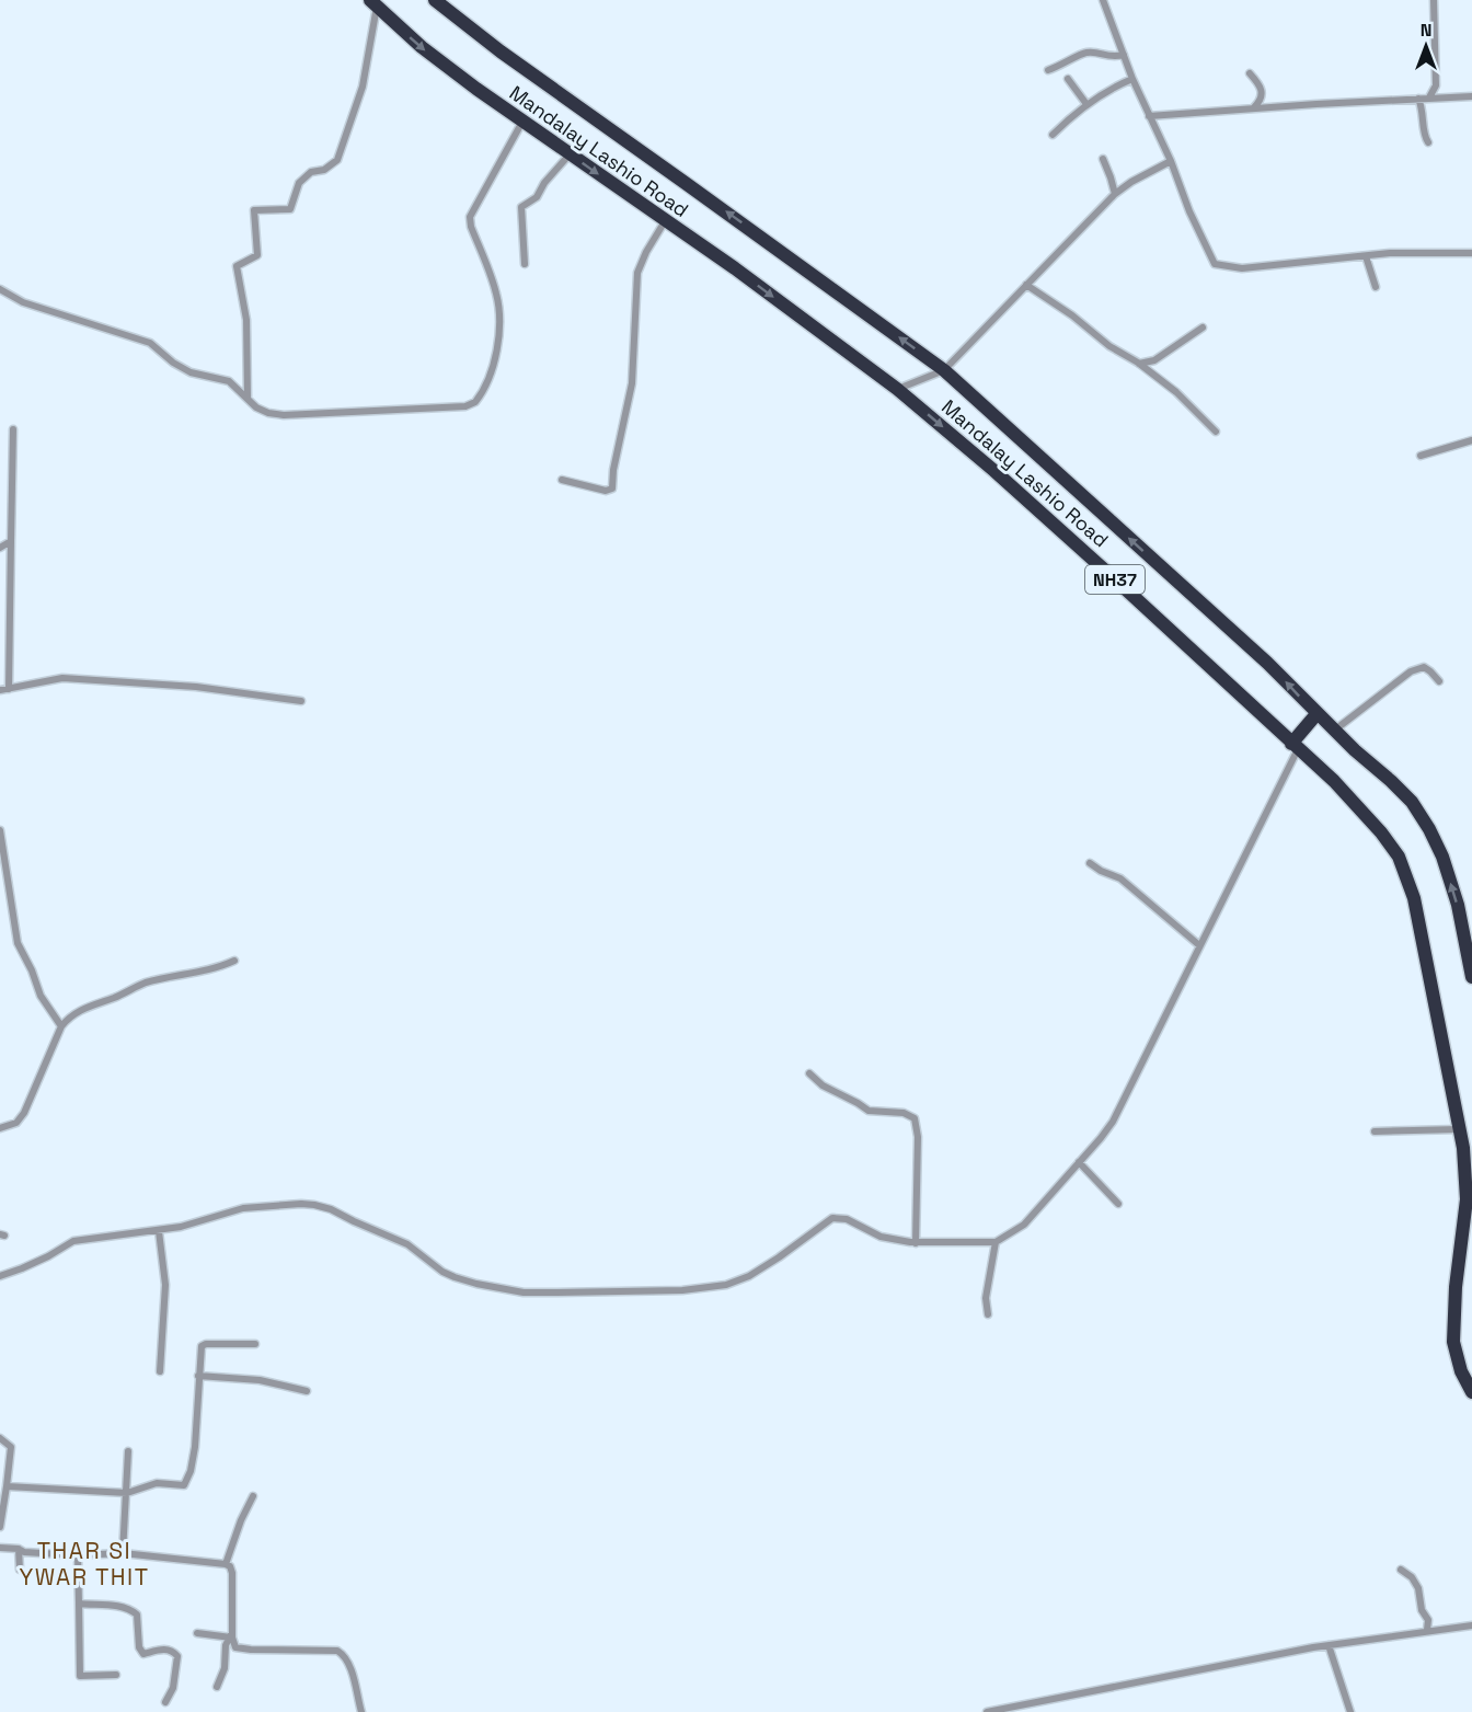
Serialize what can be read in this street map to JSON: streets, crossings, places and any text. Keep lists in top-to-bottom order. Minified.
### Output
{"streets":{"highway":["Mandalay Lashio Road","NH37"]},"districts":["THAR SI YWAR THIT"],"north":"top"}
